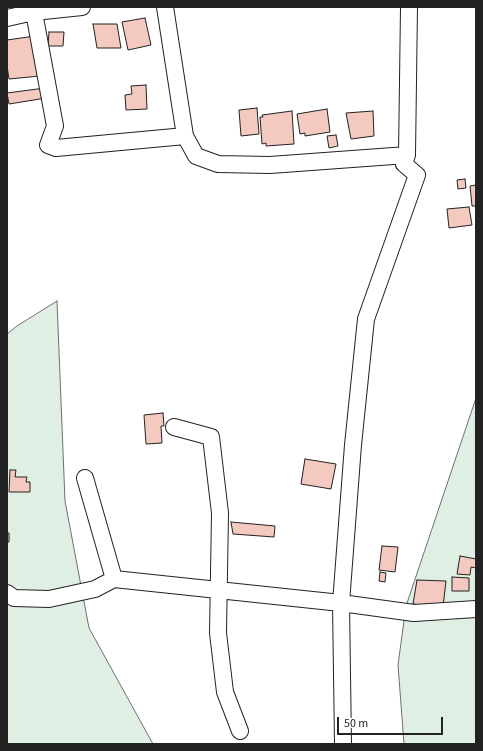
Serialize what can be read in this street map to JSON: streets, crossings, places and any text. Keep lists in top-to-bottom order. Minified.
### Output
{"scale_bar":"50 m"}
